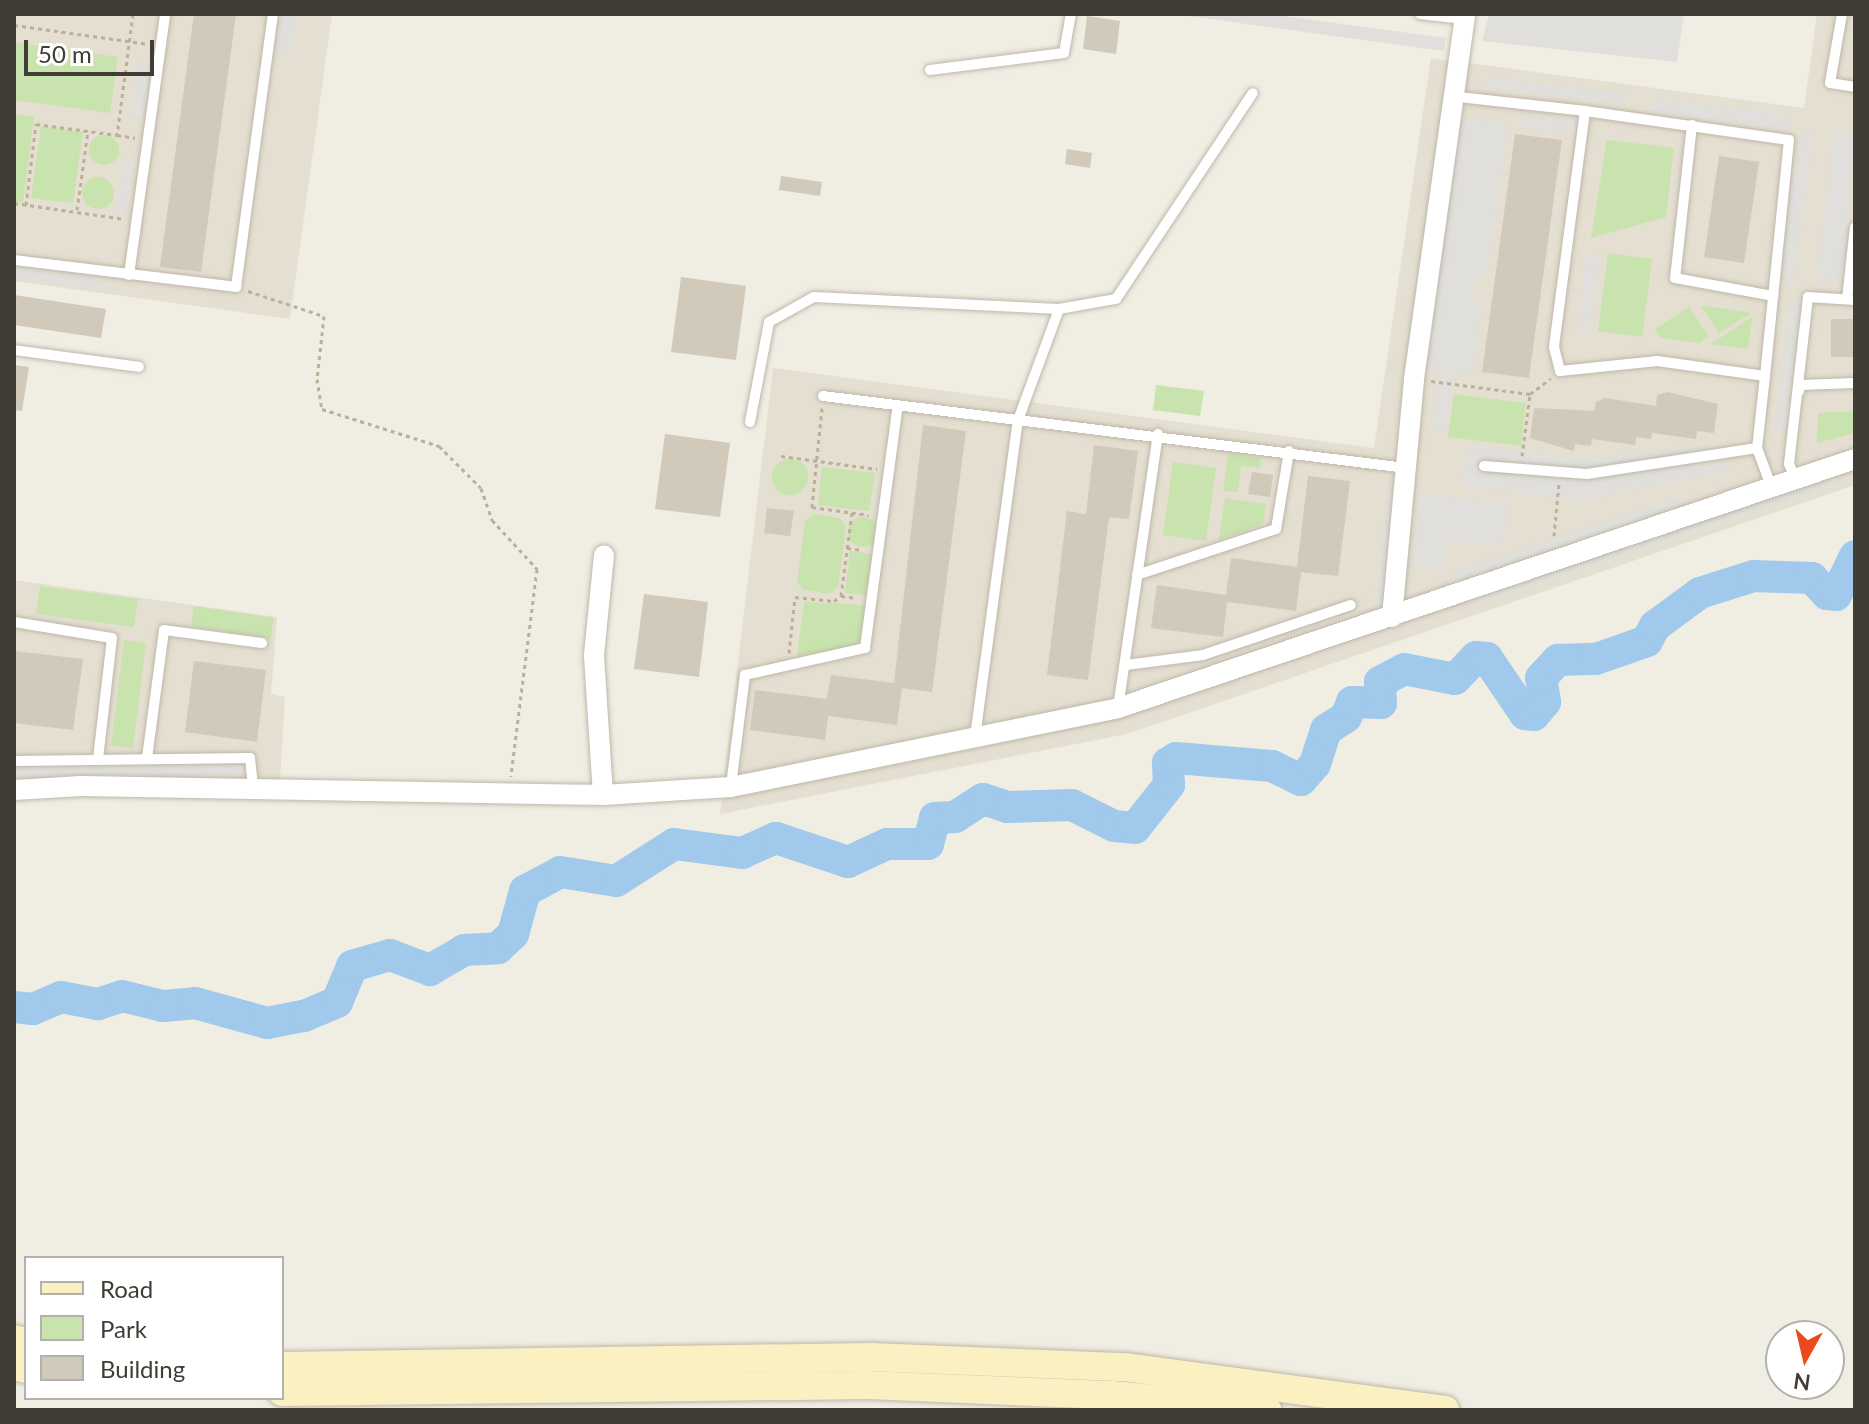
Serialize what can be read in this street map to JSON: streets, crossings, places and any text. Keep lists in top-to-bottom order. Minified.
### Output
{"legend":["Road","Park","Building"],"scale_bar":"50 m","north":"bottom"}
